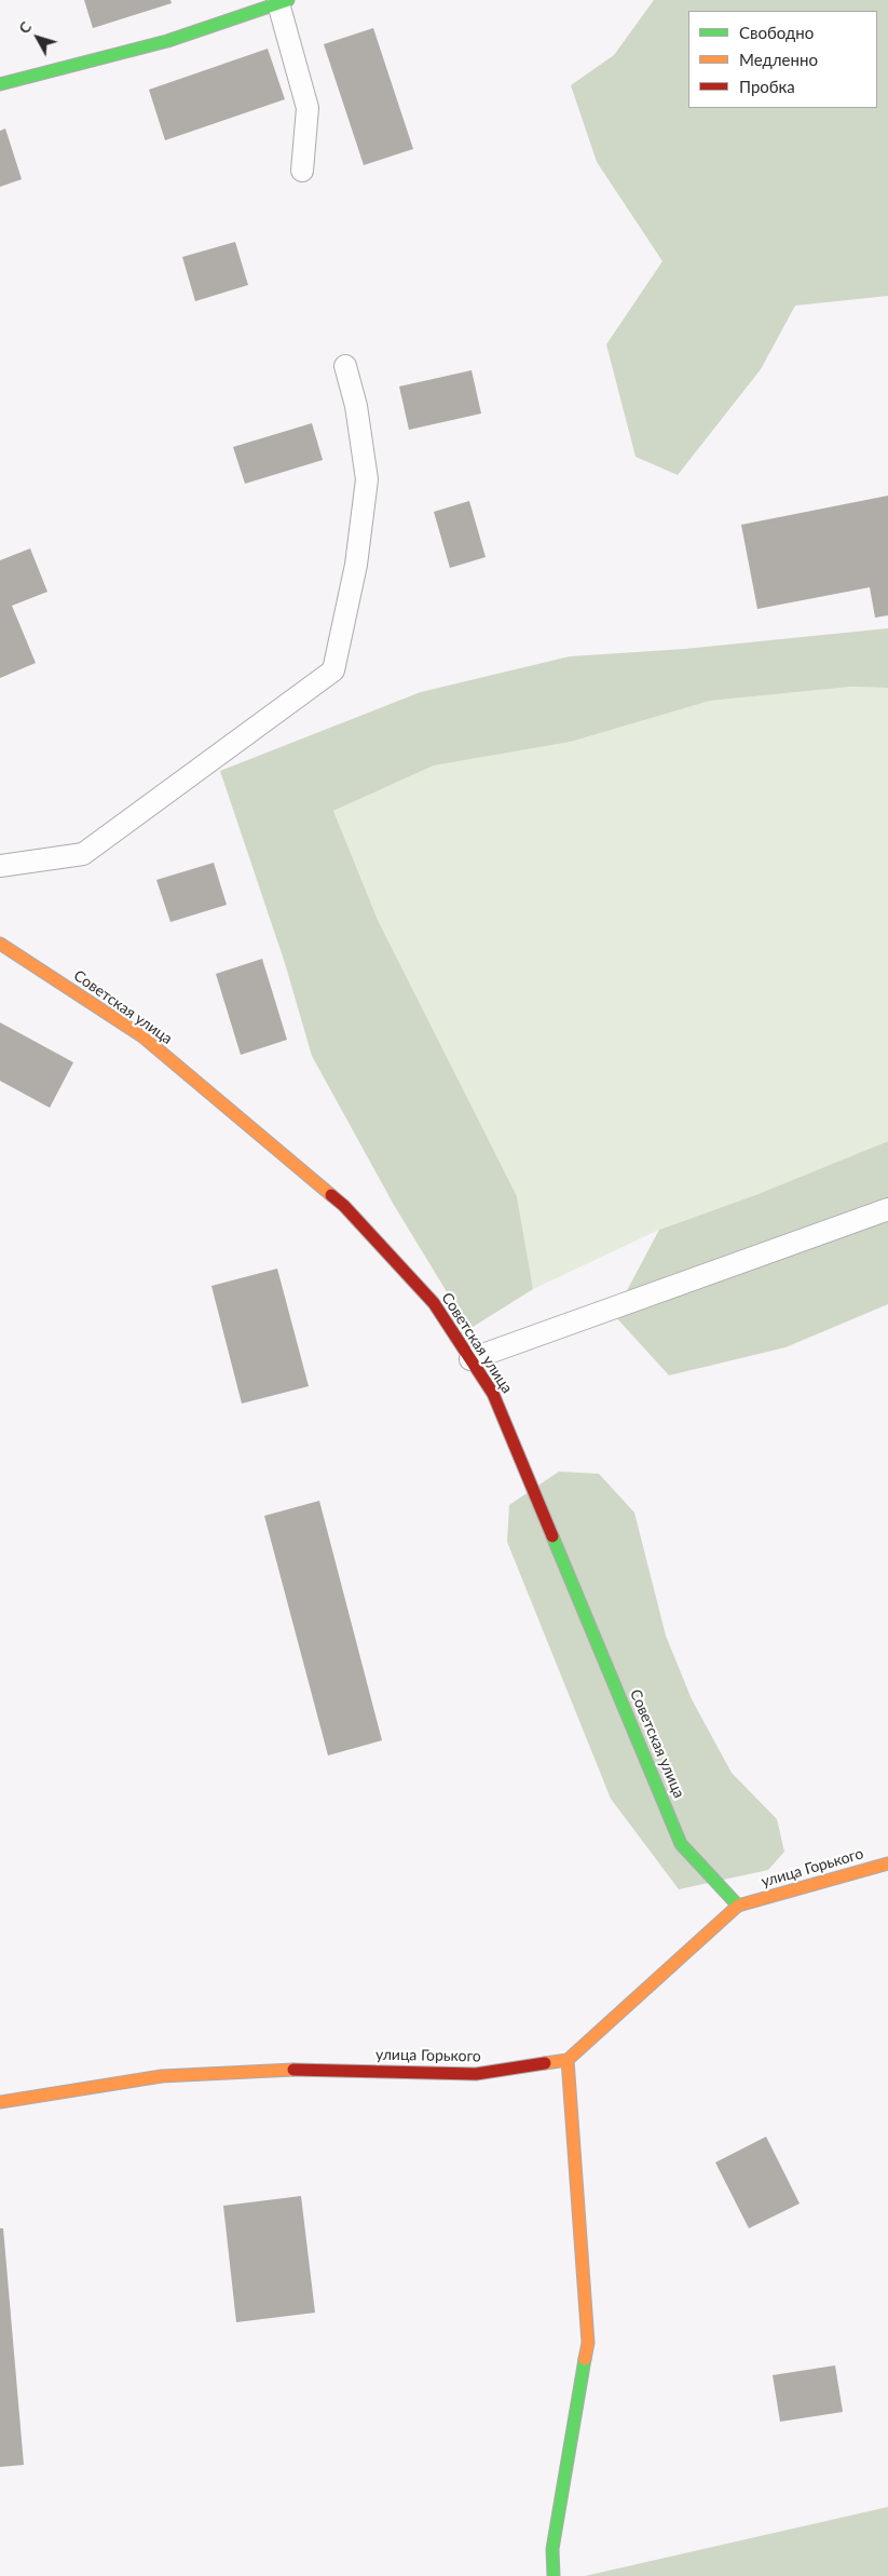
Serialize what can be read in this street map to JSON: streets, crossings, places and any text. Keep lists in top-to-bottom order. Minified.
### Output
{"streets":{"street":["Советская улица","улица Горького"]},"crossings":[["Советская улица","улица Горького"]],"legend":["Свободно","Медленно","Пробка"],"north":"top left"}
